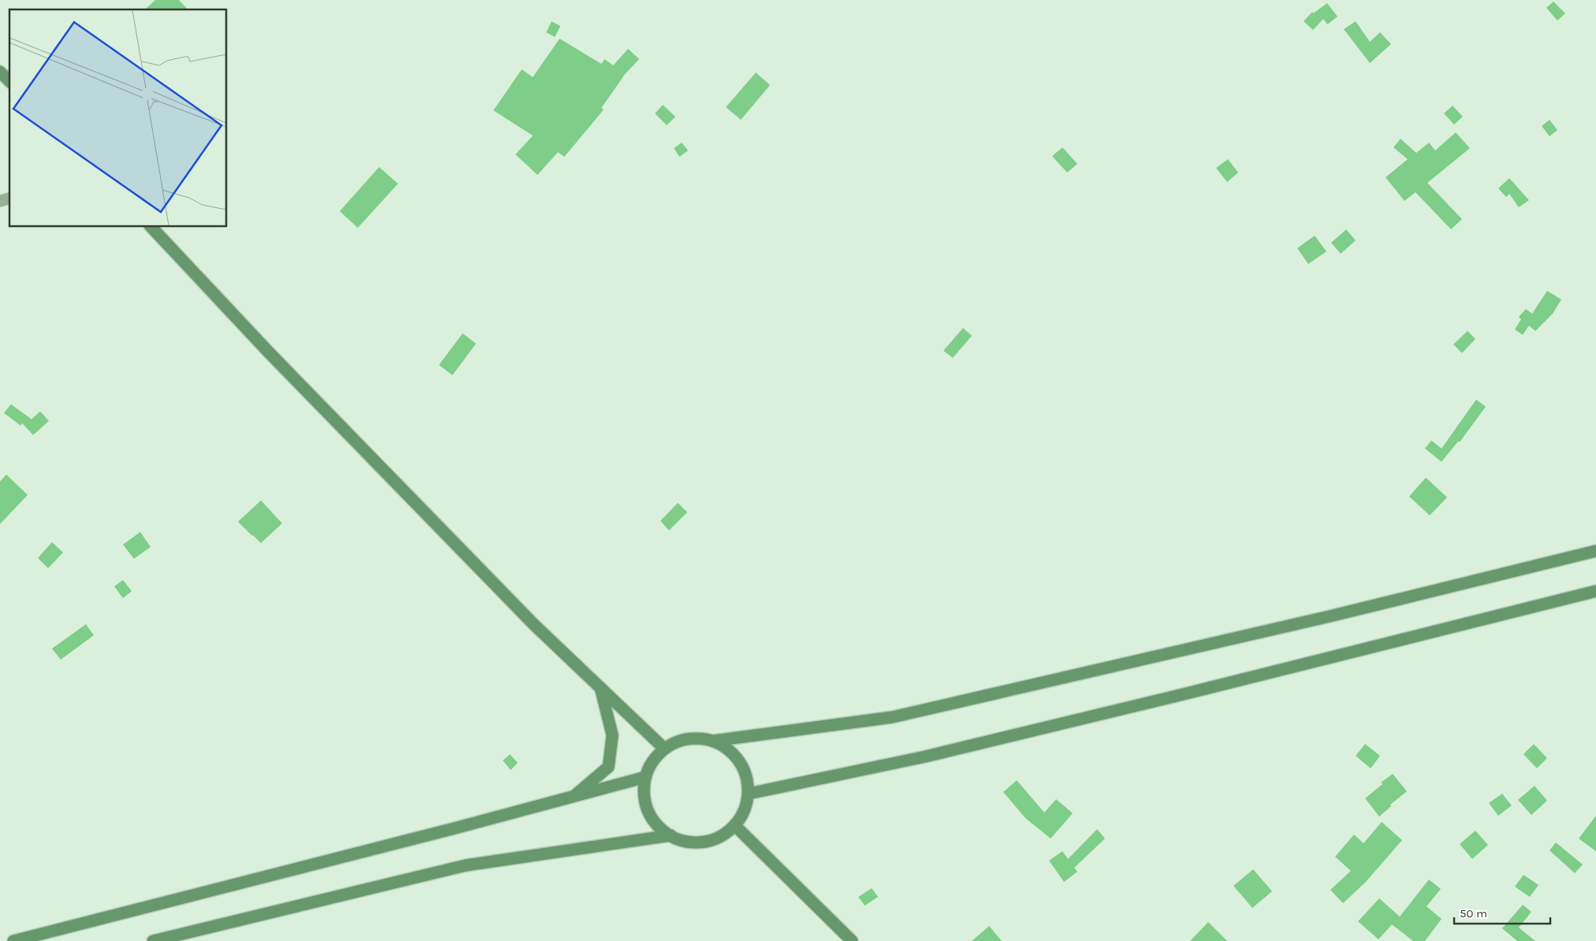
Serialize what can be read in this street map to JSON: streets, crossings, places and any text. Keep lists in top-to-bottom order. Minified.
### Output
{"scale_bar":"50 m"}
